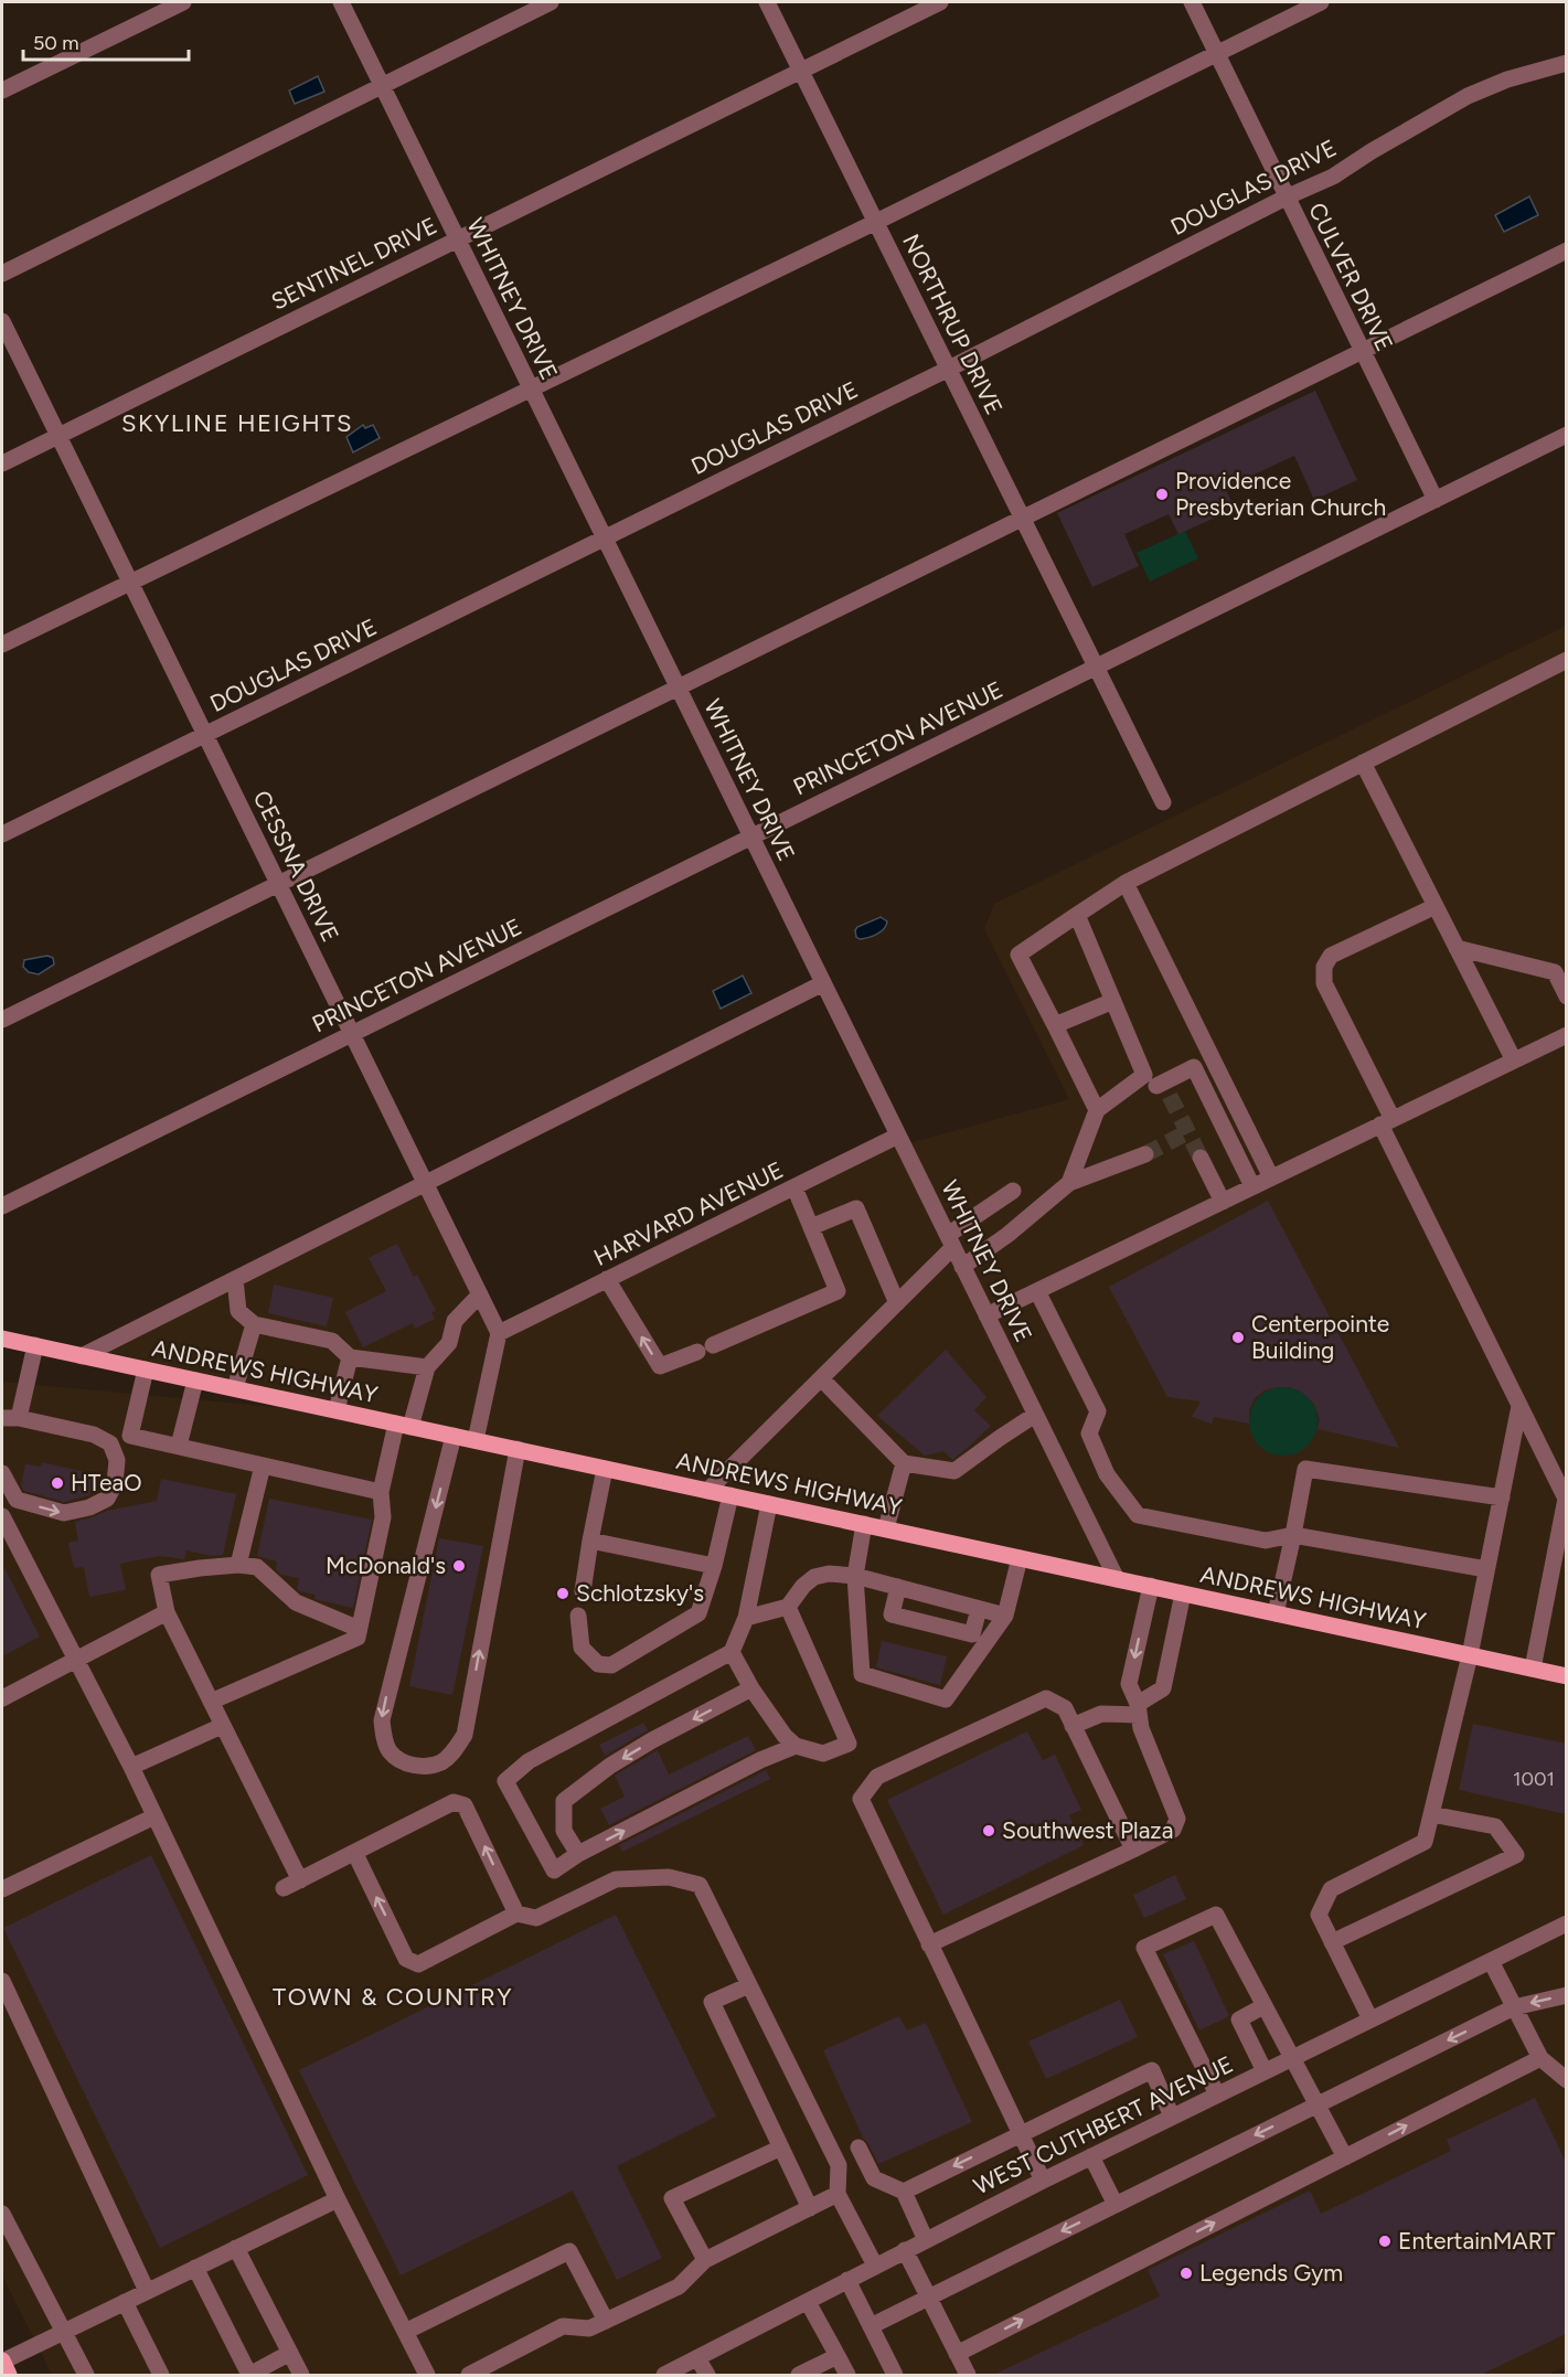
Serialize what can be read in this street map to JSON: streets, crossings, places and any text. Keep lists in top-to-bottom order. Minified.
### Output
{"streets":{"main road":["ANDREWS HIGHWAY"],"street":["DOUGLAS DRIVE","SENTINEL DRIVE","CULVER DRIVE","WHITNEY DRIVE","NORTHRUP DRIVE","PRINCETON AVENUE","CESSNA DRIVE","HARVARD AVENUE","WEST CUTHBERT AVENUE"]},"crossings":[["DOUGLAS DRIVE","CULVER DRIVE"],["DOUGLAS DRIVE","WHITNEY DRIVE"],["DOUGLAS DRIVE","NORTHRUP DRIVE"],["DOUGLAS DRIVE","CESSNA DRIVE"],["SENTINEL DRIVE","WHITNEY DRIVE"],["SENTINEL DRIVE","NORTHRUP DRIVE"],["SENTINEL DRIVE","CESSNA DRIVE"],["CULVER DRIVE","PRINCETON AVENUE"],["WHITNEY DRIVE","PRINCETON AVENUE"],["WHITNEY DRIVE","HARVARD AVENUE"],["WHITNEY DRIVE","ANDREWS HIGHWAY"],["NORTHRUP DRIVE","PRINCETON AVENUE"],["PRINCETON AVENUE","CESSNA DRIVE"],["CESSNA DRIVE","HARVARD AVENUE"]],"districts":["SKYLINE HEIGHTS","TOWN & COUNTRY"],"places":["Providence Presbyterian Church","Centerpointe Building","HTeaO","McDonald's","Schlotzsky's","Southwest Plaza","EntertainMART","Legends Gym"],"house_numbers":["1001"],"scale_bar":"50 m"}
